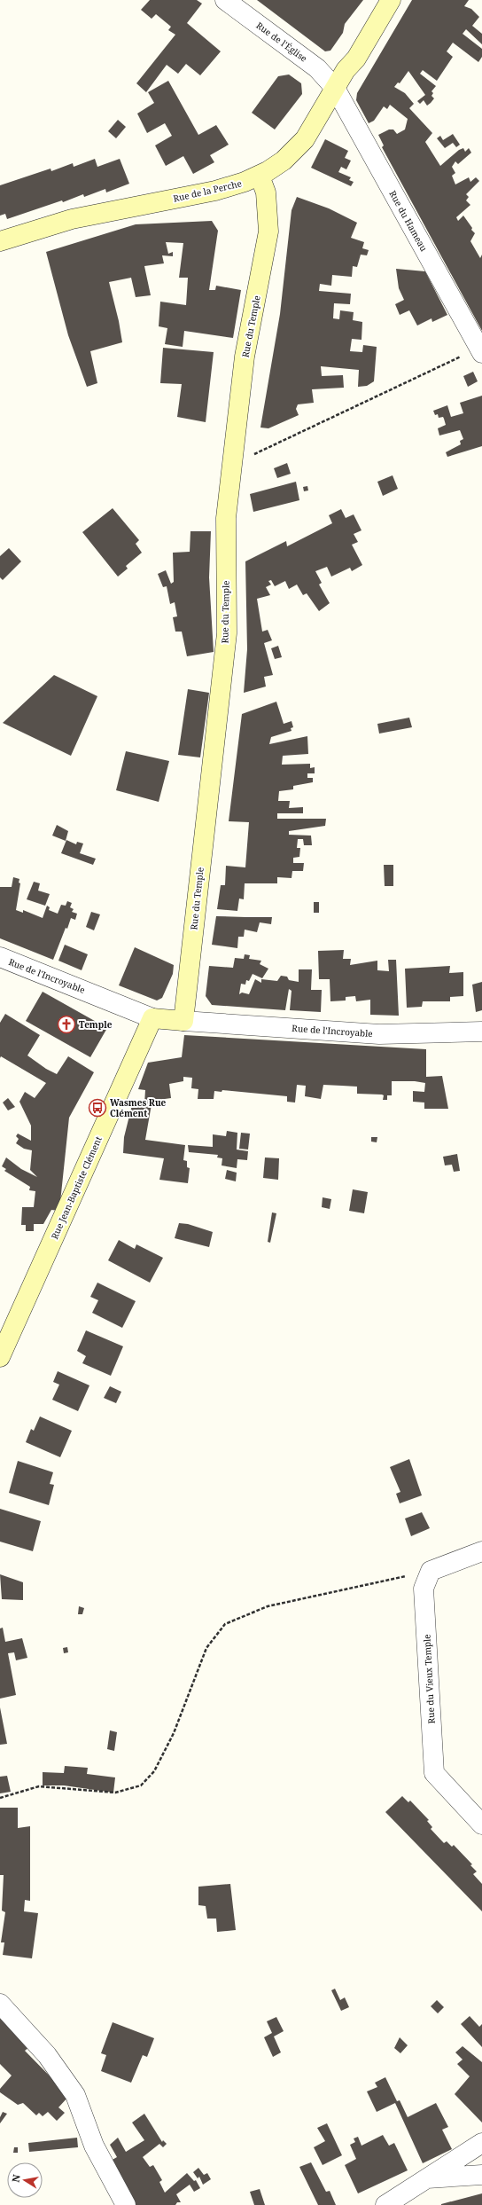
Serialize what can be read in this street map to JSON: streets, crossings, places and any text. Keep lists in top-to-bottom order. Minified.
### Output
{"streets":{"street":["Rue de l'Église","Rue de la Perche","Rue du Hameau","Rue du Temple","Rue de l'Incroyable","Rue Jean-Baptiste Clément","Rue du Vieux Temple"]},"crossings":[["Rue de l'Église","Rue de la Perche"],["Rue de l'Église","Rue du Hameau"],["Rue de la Perche","Rue du Hameau"],["Rue de la Perche","Rue du Temple"],["Rue du Temple","Rue de l'Incroyable"],["Rue de l'Incroyable","Rue Jean-Baptiste Clément"]],"places":{"church":["Temple"],"bus stop":["Wasmes Rue Clément"]},"north":"left"}
